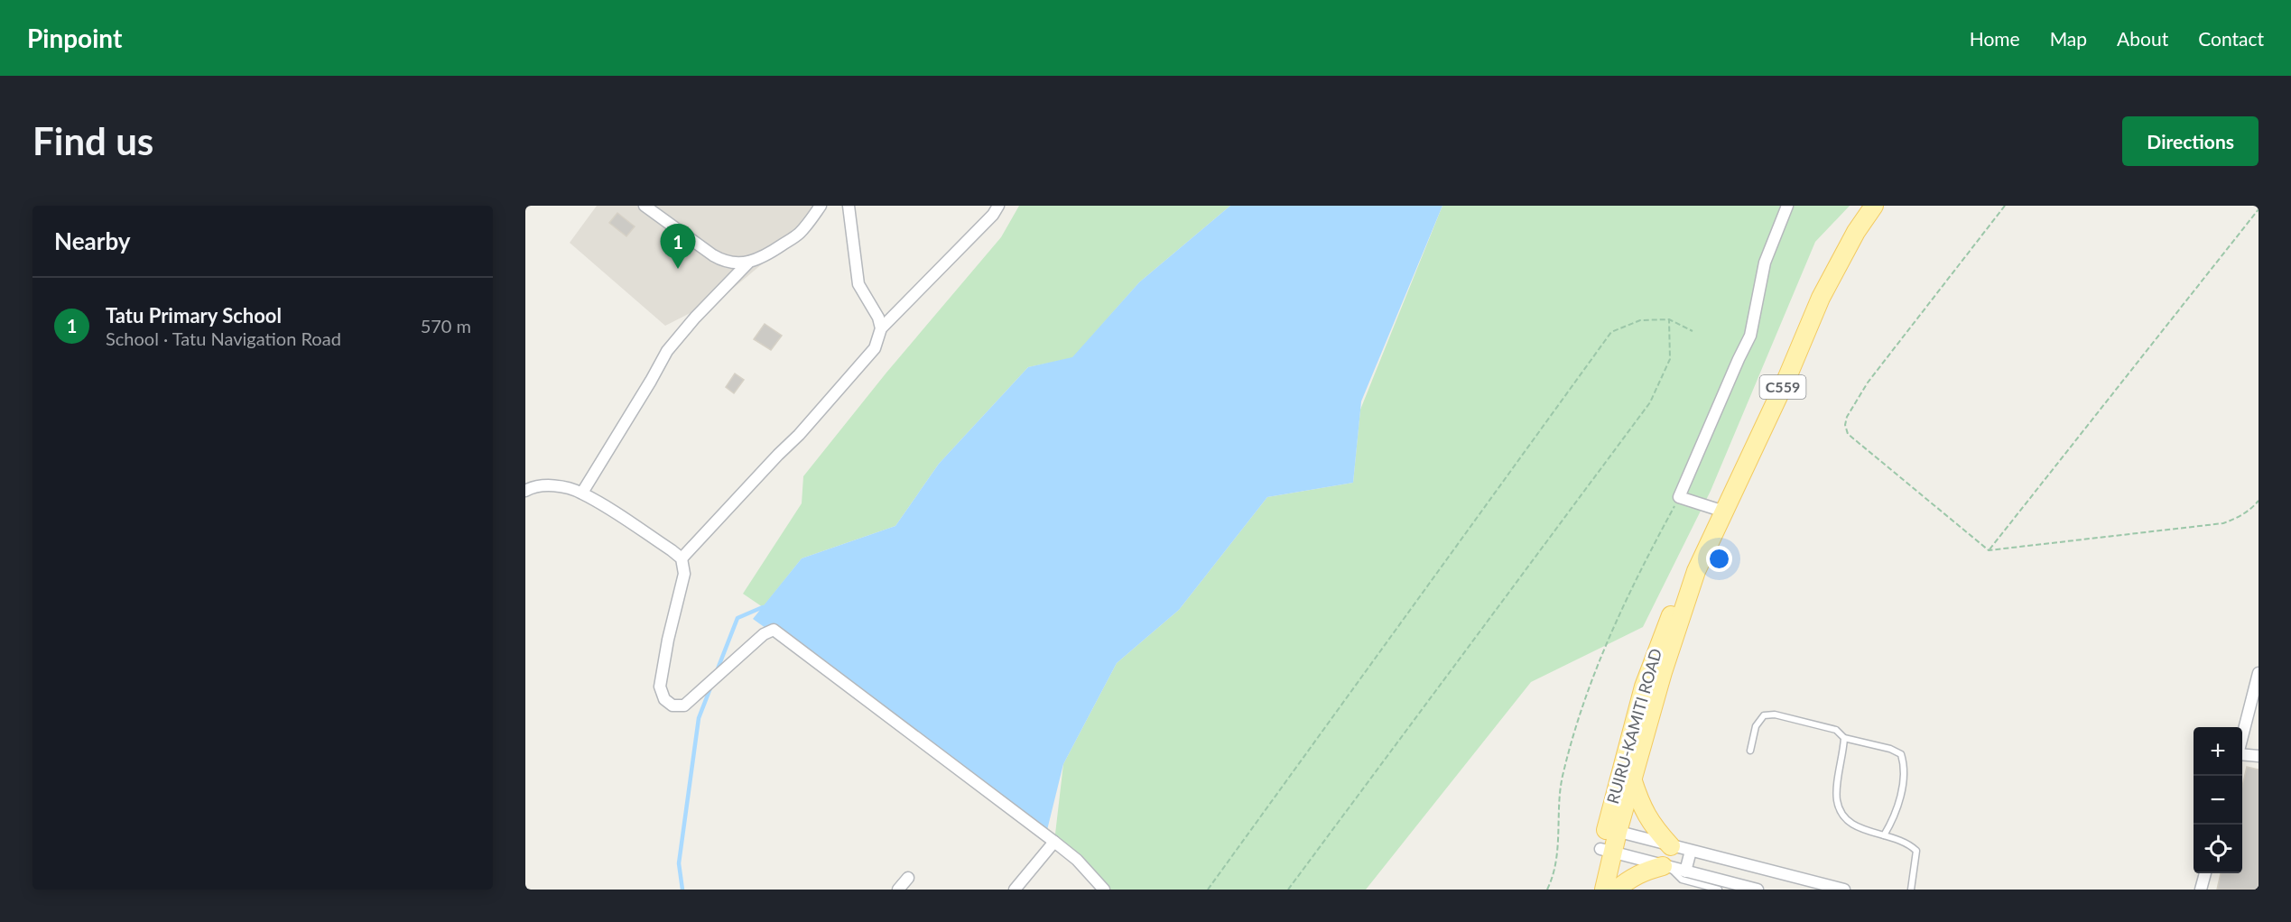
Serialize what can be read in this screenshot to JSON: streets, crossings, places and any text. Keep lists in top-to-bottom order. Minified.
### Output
{"streets":{"main road":["C559","RUIRU-KAMITI ROAD"]},"page":{"header":"Pinpoint","nav":["Home","Map","About","Contact"],"buttons":"Directions","title":"Find us","heading":"Nearby","pins":"1","list":[{"mark":"1","name":"Tatu Primary School","note":"School · Tatu Navigation Road","value":"570 m"}],"map_buttons":["+","−"]}}
